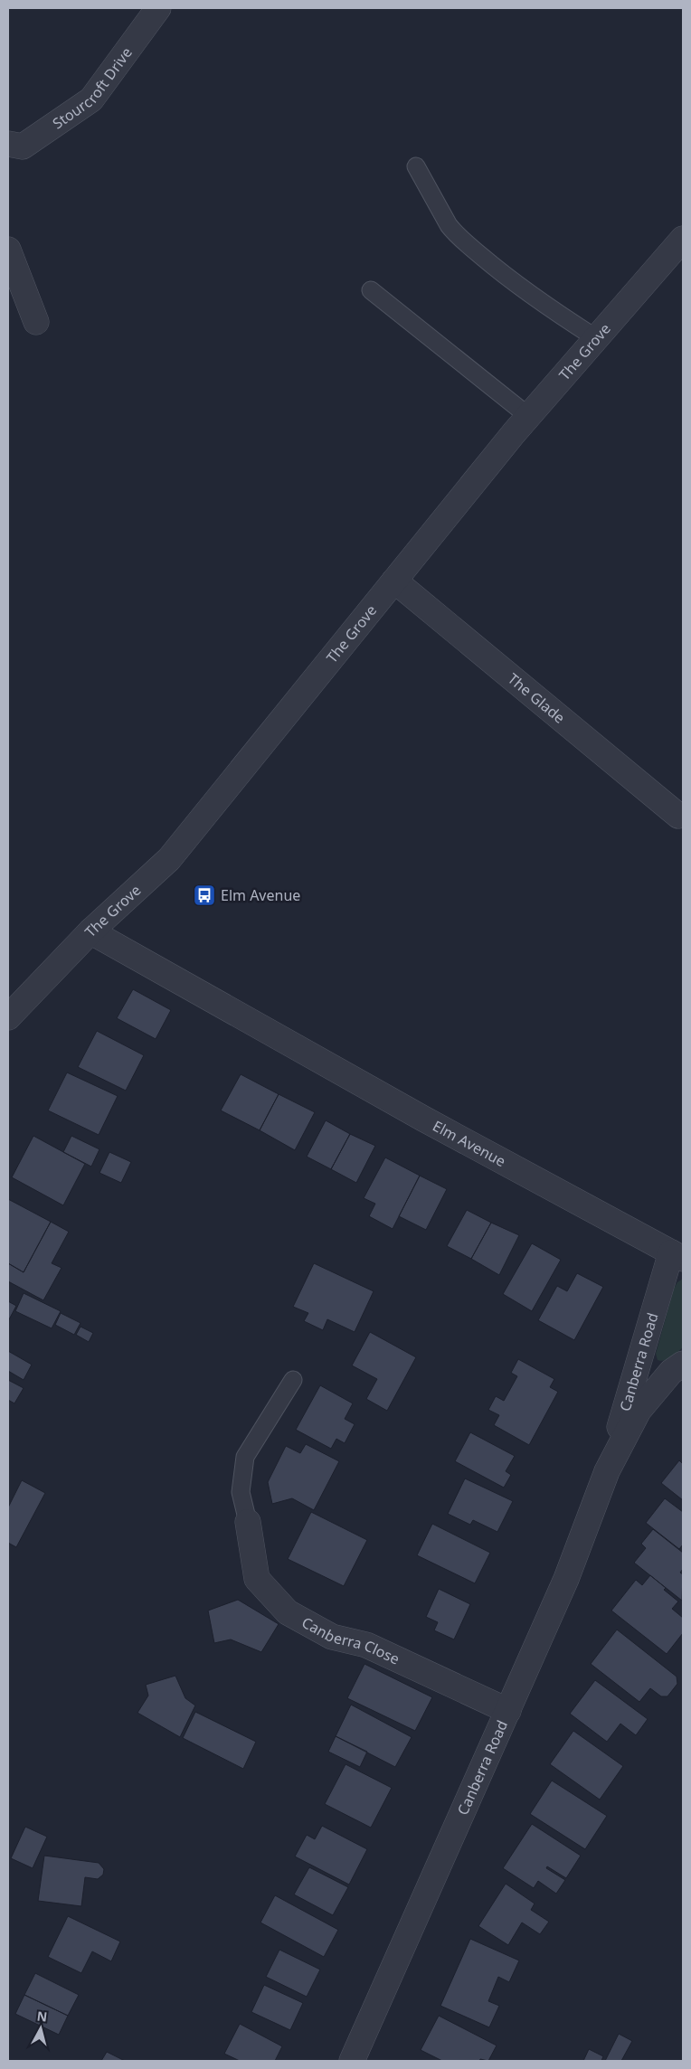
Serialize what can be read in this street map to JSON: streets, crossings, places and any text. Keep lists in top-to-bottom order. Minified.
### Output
{"streets":{"street":["Stourcroft Drive","The Grove","The Glade","Elm Avenue","Canberra Road","Canberra Close"]},"crossings":[["The Grove","The Glade"],["The Grove","Elm Avenue"],["Elm Avenue","Canberra Road"],["Canberra Road","Canberra Close"]],"places":{"bus stop":["Elm Avenue"]},"north":"top"}
